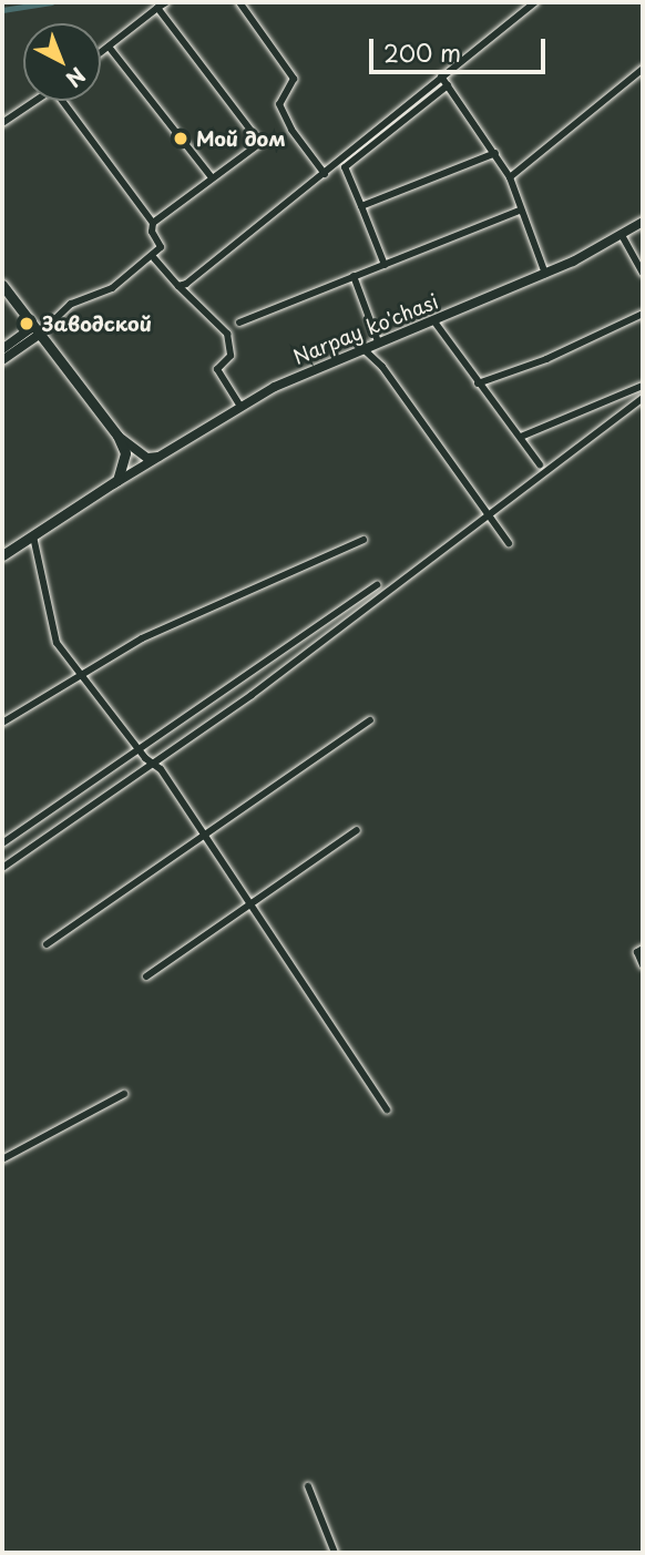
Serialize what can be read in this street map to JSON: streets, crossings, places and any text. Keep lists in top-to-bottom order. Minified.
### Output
{"streets":{"main road":["Narpay ko'chasi"]},"places":["Мой дом","Заводской"],"scale_bar":"200 m","north":"bottom right"}
